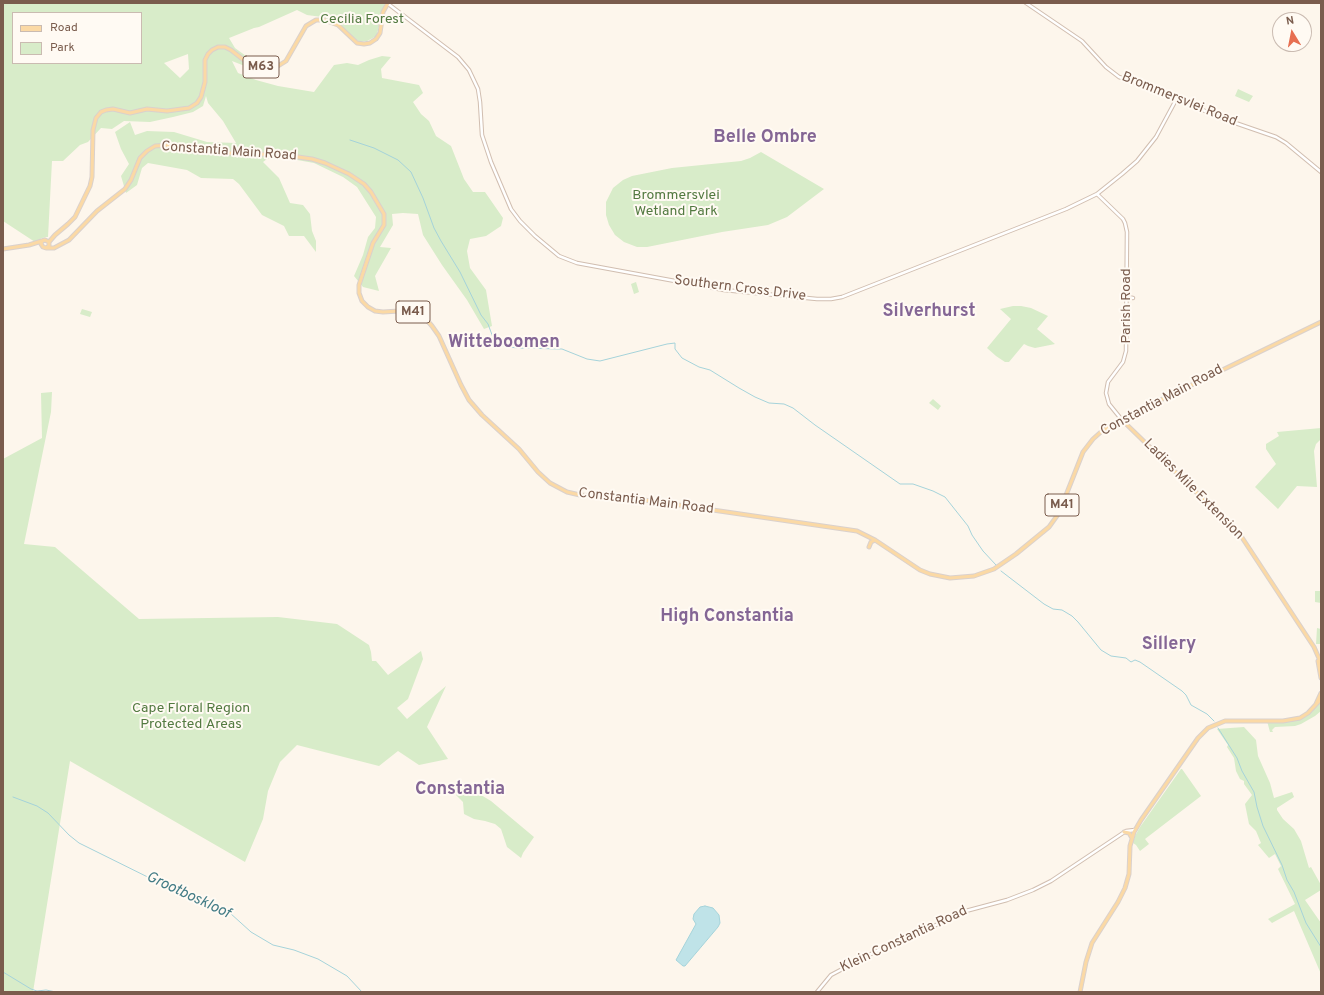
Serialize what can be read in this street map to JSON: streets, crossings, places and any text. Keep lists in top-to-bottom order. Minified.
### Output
{"streets":{"main road":["M63","Constantia Main Road","M41","Ladies Mile Extension"],"street":["Brommersvlei Road","Southern Cross Drive","Parish Road","Klein Constantia Road"]},"crossings":[["M63","Constantia Main Road"],["M63","Southern Cross Drive"],["Brommersvlei Road","Southern Cross Drive"],["Constantia Main Road","Parish Road"],["Constantia Main Road","Ladies Mile Extension"],["Southern Cross Drive","Parish Road"],["Parish Road","Ladies Mile Extension"]],"districts":["Belle Ombre","Silverhurst","Witteboomen","High Constantia","Sillery","Constantia"],"water":["Grootboskloof"],"parks":["Cecilia Forest","Brommersvlei Wetland Park","Cape Floral Region Protected Areas"],"legend":["Road","Park"],"north":"top"}
